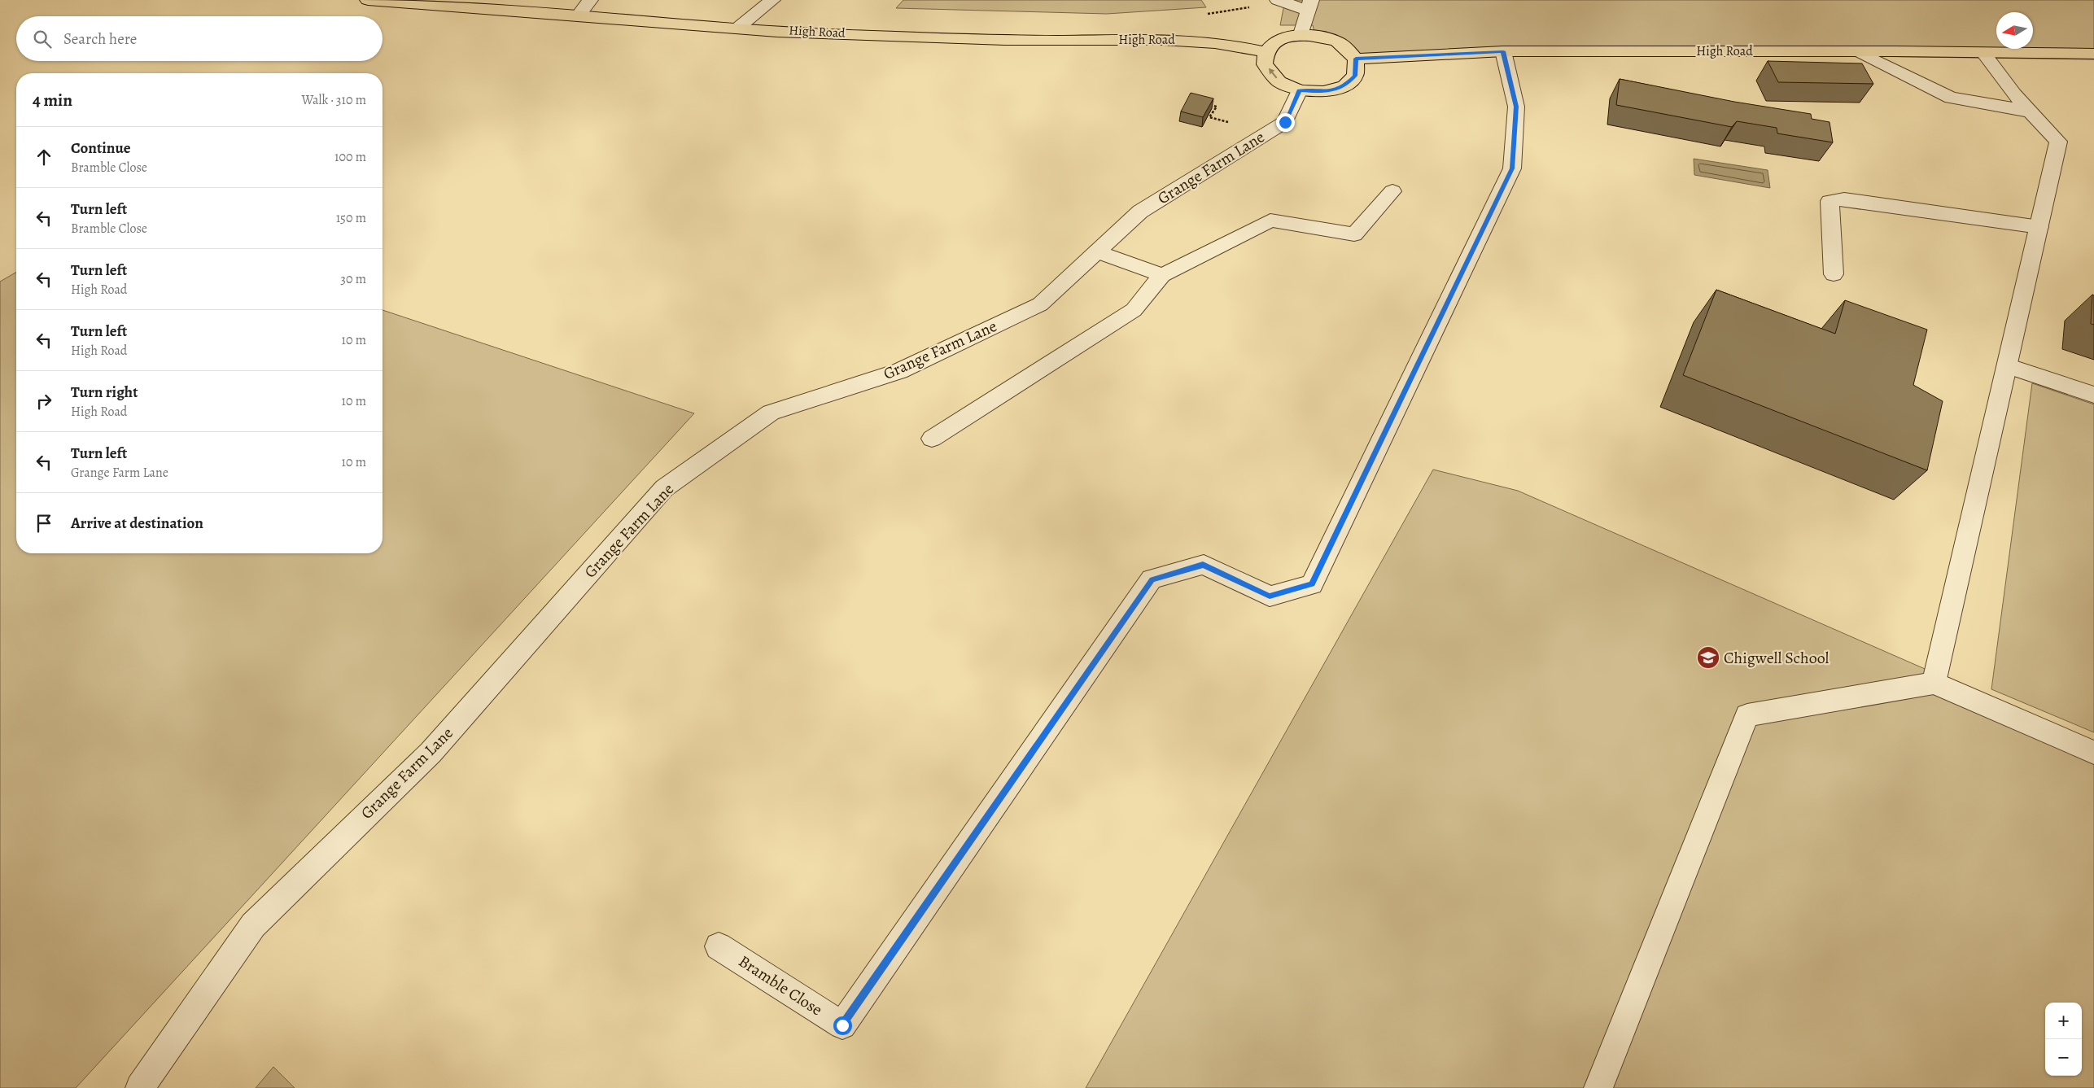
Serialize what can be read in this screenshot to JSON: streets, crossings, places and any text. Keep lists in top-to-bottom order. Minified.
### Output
{"streets":{"main road":["High Road"],"street":["Grange Farm Lane","Bramble Close"]},"crossings":[["High Road","Grange Farm Lane"],["High Road","Bramble Close"]],"places":{"school or university":["Chigwell School"]},"north":"left","page":{"search":"Search here","heading":["4 min","Walk · 310 m"],"list":[["Continue","Bramble Close","100 m"],["Turn left","Bramble Close","150 m"],["Turn left","High Road","30 m"],["Turn left","High Road","10 m"],["Turn right","High Road","10 m"],["Turn left","Grange Farm Lane","10 m"],"Arrive at destination"],"map_buttons":["+","−"]}}
